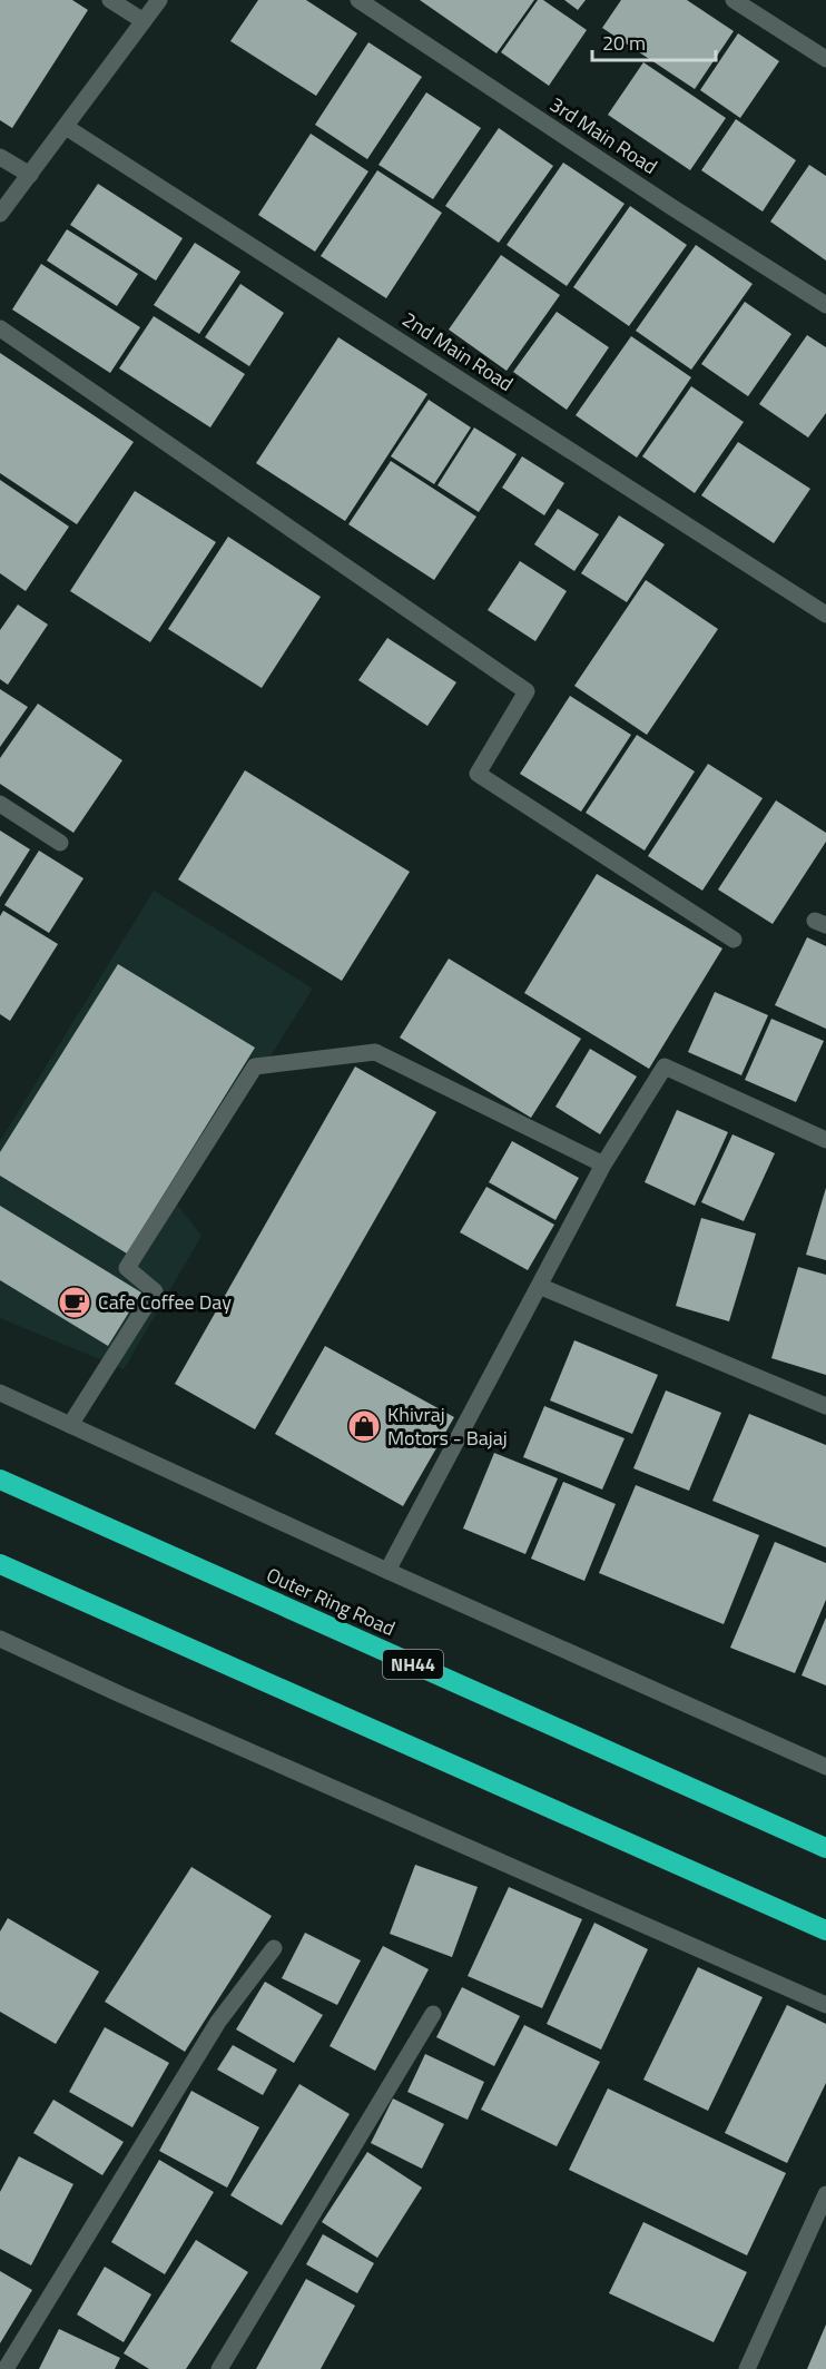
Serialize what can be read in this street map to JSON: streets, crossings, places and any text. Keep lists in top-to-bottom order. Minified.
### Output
{"streets":{"highway":["Outer Ring Road","NH44"],"street":["3rd Main Road","2nd Main Road"]},"places":{"cafe":["Cafe Coffee Day"],"shop":["Khivraj Motors - Bajaj"]},"scale_bar":"20 m"}
